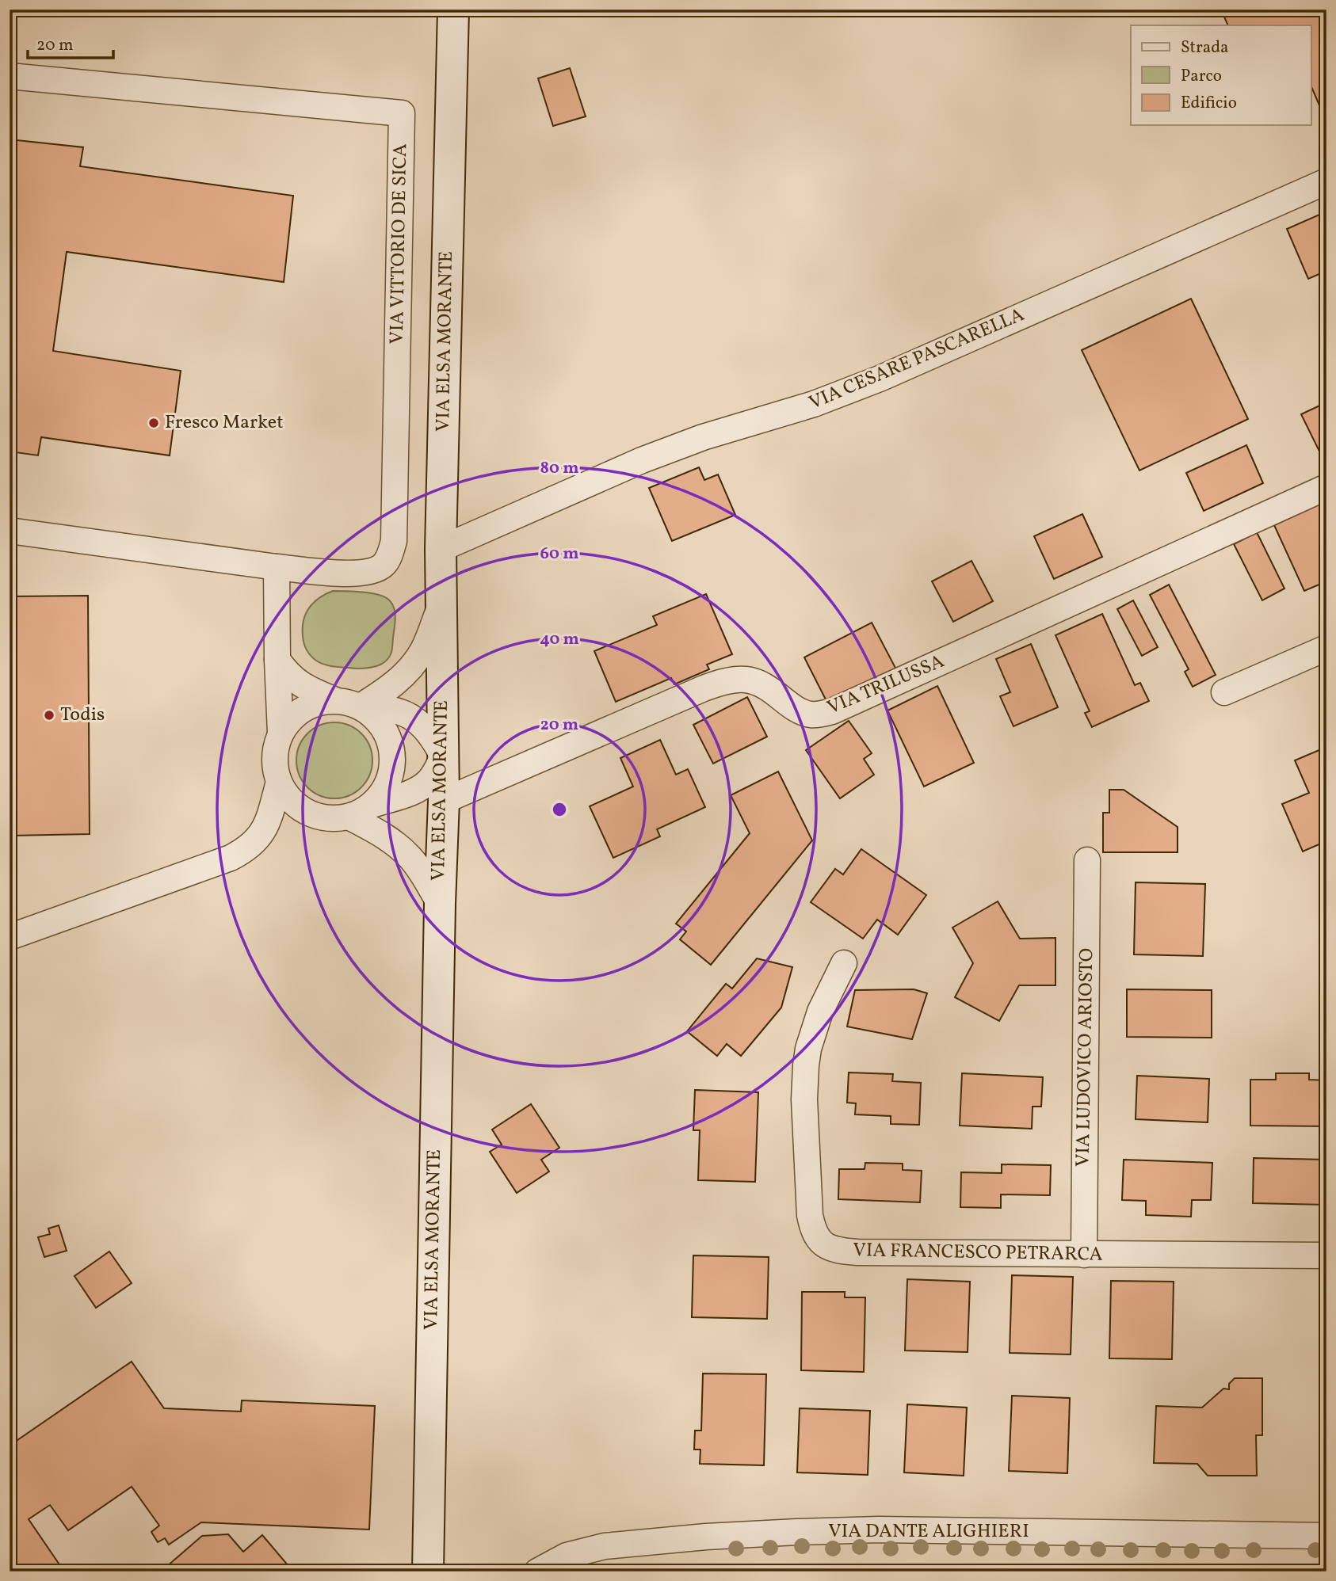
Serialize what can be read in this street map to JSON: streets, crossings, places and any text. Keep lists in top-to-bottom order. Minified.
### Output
{"streets":{"street":["VIA VITTORIO DE SICA","VIA ELSA MORANTE","VIA CESARE PASCARELLA","VIA TRILUSSA","VIA LUDOVICO ARIOSTO","VIA FRANCESCO PETRARCA","VIA DANTE ALIGHIERI"]},"crossings":[["VIA ELSA MORANTE","VIA CESARE PASCARELLA"],["VIA ELSA MORANTE","VIA TRILUSSA"],["VIA LUDOVICO ARIOSTO","VIA FRANCESCO PETRARCA"]],"places":["Fresco Market","Todis"],"legend":["Strada","Parco","Edificio"],"scale_bar":"20 m","rings":["80 m","60 m","40 m","20 m"]}
